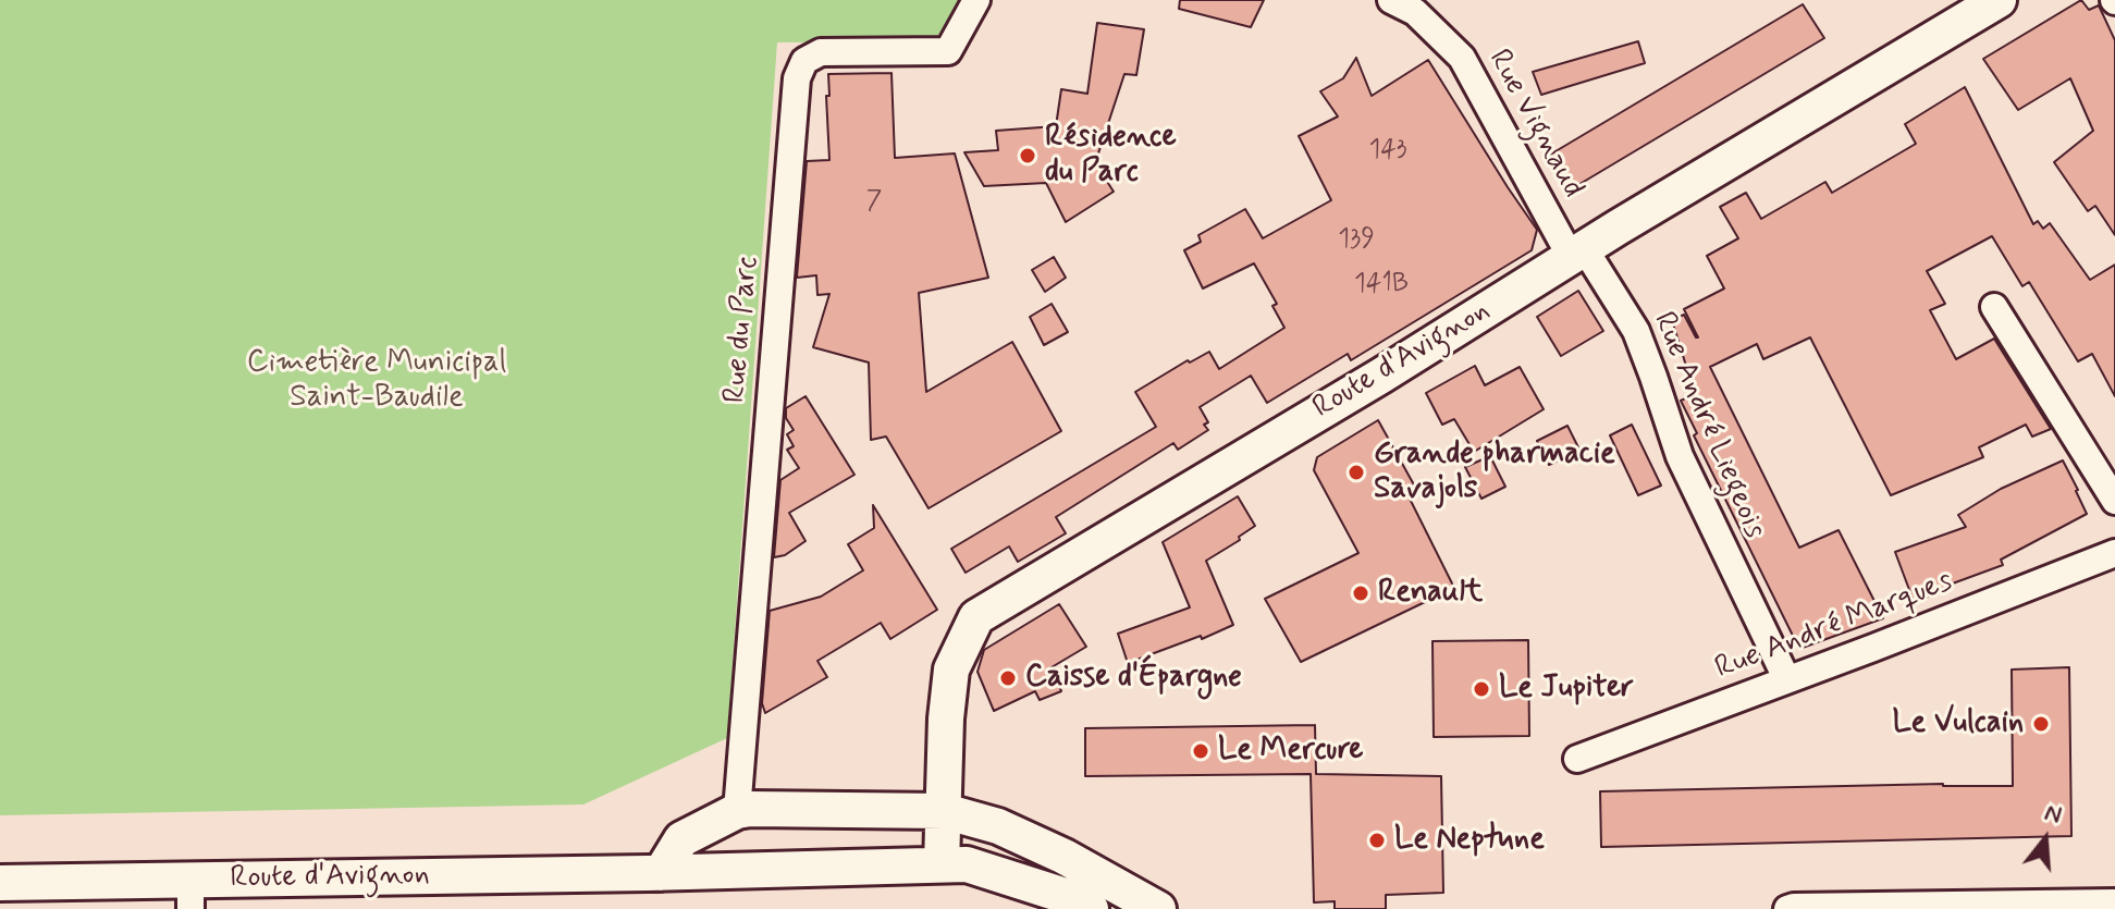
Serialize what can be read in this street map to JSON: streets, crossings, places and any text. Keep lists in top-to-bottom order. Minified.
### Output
{"streets":{"main road":["Route d'Avignon"],"street":["Rue Vignaud","Rue du Parc","Rue André Liegeois","Rue André Marques"]},"crossings":[["Rue Vignaud","Route d'Avignon"],["Rue Vignaud","Rue André Liegeois"],["Route d'Avignon","Rue André Liegeois"],["Rue André Liegeois","Rue André Marques"]],"parks":["Cimetière Municipal Saint-Baudile"],"places":["Résidence du Parc","Grande pharmacie Savajols","Renault","Caisse d'Épargne","Le Jupiter","Le Vulcain","Le Mercure","Le Neptune"],"house_numbers":["143","7","139","141B"],"north":"top"}
